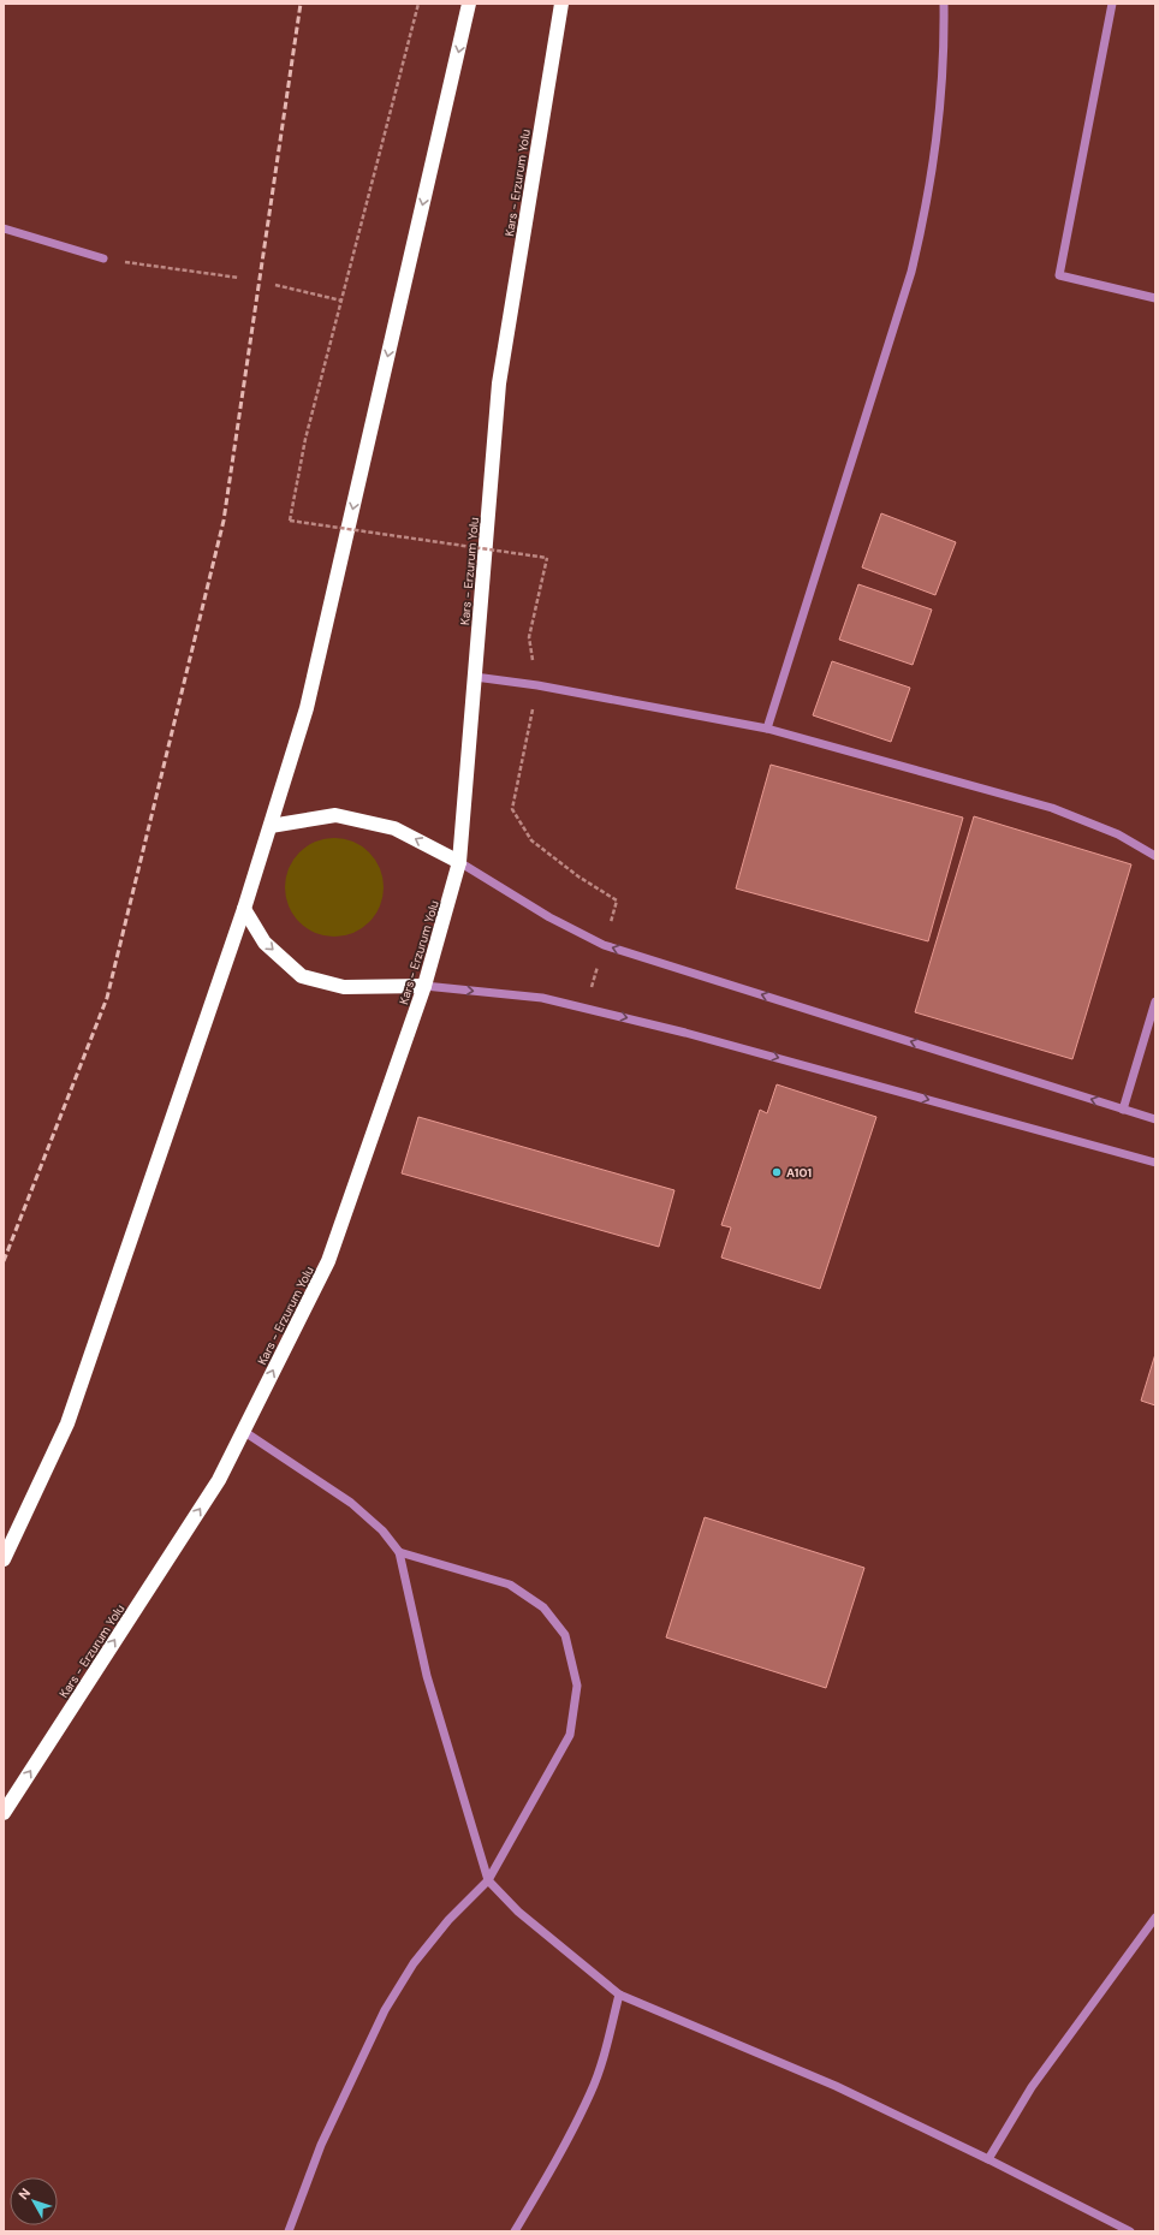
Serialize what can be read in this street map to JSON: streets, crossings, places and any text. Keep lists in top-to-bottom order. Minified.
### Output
{"streets":{"highway":["Kars - Erzurum Yolu"]},"one_way":["Kars - Erzurum Yolu"],"places":["A101"],"north":"top left"}
